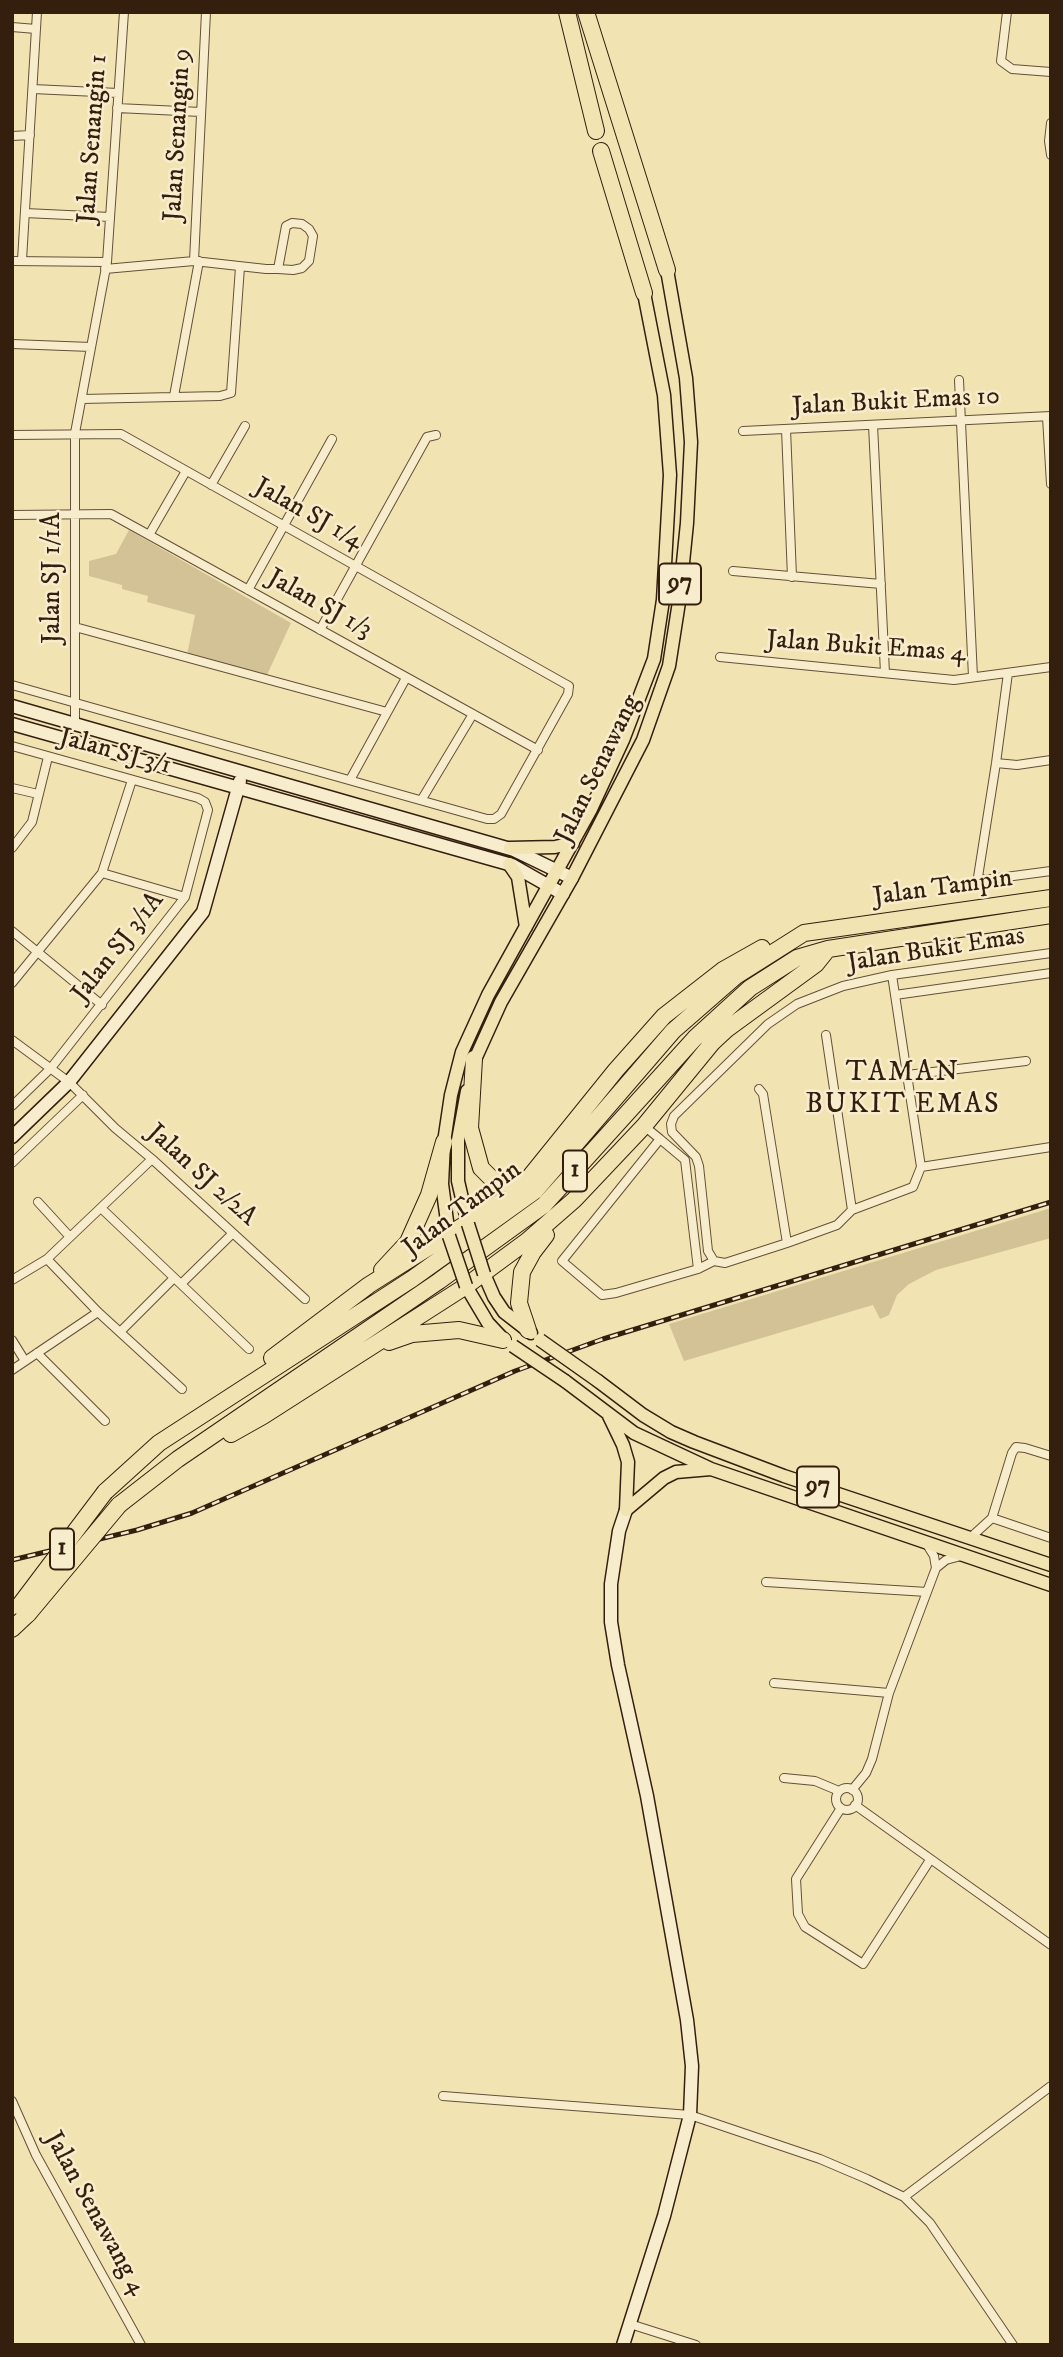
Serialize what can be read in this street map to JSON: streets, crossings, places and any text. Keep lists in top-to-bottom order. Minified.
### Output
{"streets":{"highway":["Jalan Tampin","1"],"main road":["97","Jalan Senawang"],"street":["Jalan Senangin 9","Jalan Senangin 1","Jalan Bukit Emas 10","Jalan SJ 1/4","Jalan SJ 1/1A","Jalan SJ 1/3","Jalan Bukit Emas 4","Jalan SJ 3/1","Jalan SJ 3/1A","Jalan Bukit Emas","Jalan SJ 2/2A","Jalan Senawang 4"]},"crossings":[["Jalan Senangin 1","Jalan SJ 1/1A"],["Jalan SJ 1/4","Jalan SJ 1/1A"],["Jalan SJ 1/4","Jalan SJ 1/3"],["Jalan SJ 1/1A","Jalan SJ 1/3"],["97","Jalan Senawang"],["Jalan SJ 3/1","Jalan SJ 3/1A"],["Jalan SJ 3/1A","Jalan SJ 2/2A"]],"districts":["TAMAN BUKIT EMAS"]}
